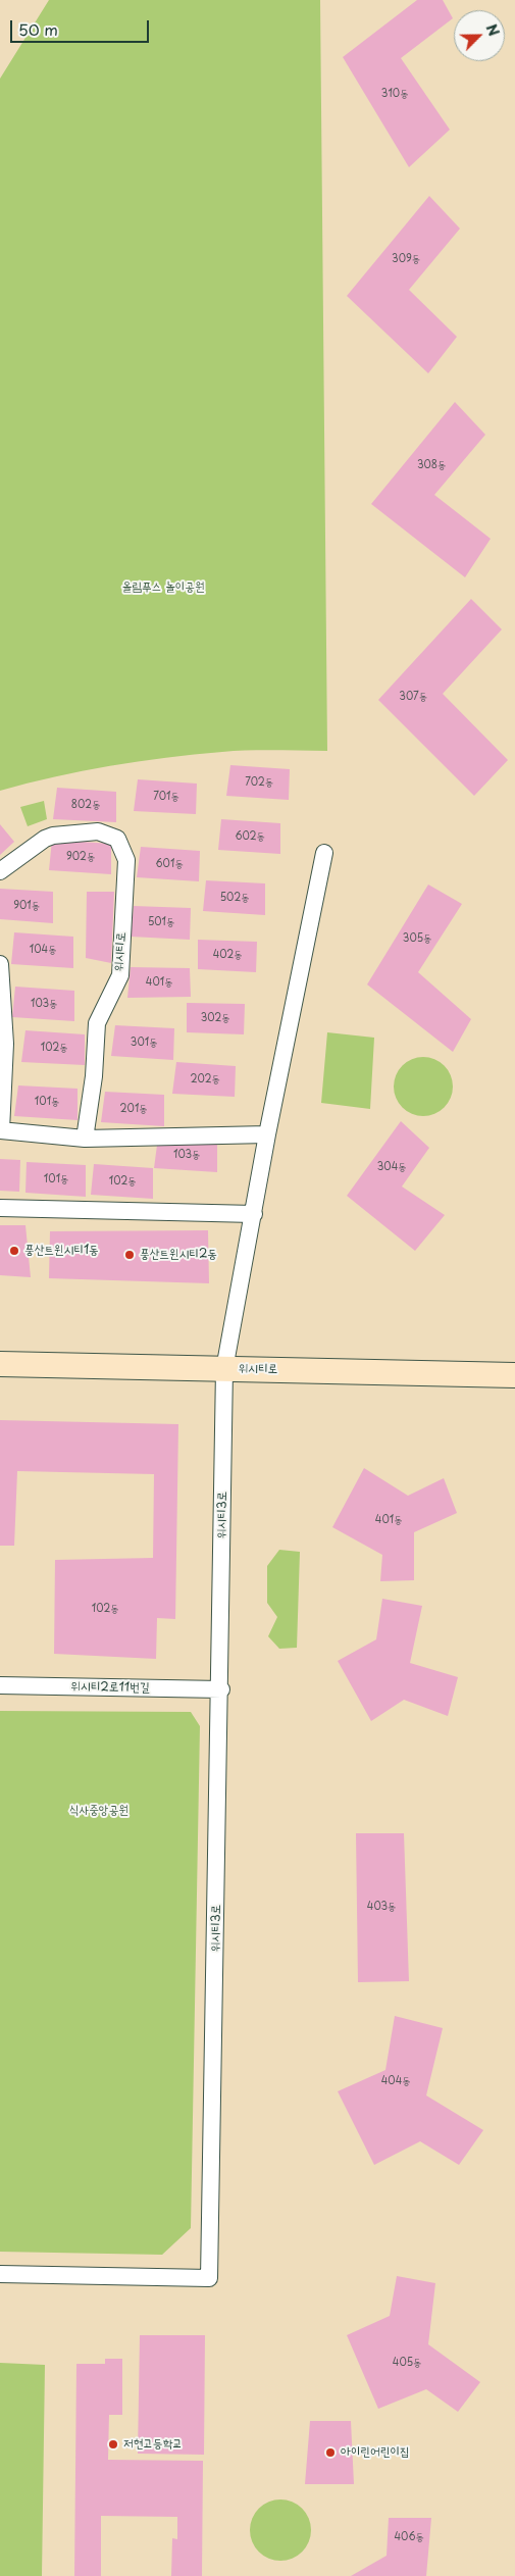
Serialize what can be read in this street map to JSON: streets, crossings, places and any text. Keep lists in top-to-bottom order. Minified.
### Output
{"streets":{"main road":["위시티로"],"street":["위시티3로","위시티2로11번길"]},"crossings":[["위시티로","위시티3로"],["위시티3로","위시티2로11번길"]],"parks":["올림푸스 놀이공원","식사중앙공원"],"places":["풍산트윈시티1동","풍산트윈시티2동","저현고등학교","아이린어린이집"],"house_numbers":["310동","309동","308동","307동","702동","701동","802동","602동","902동","601동","502동","901동","501동","305동","104동","402동","401동","103동","302동","301동","102동","202동","101동","201동","103동","304동","101동","102동","401동","102동","403동","404동","405동","406동"],"scale_bar":"50 m","north":"top right"}
